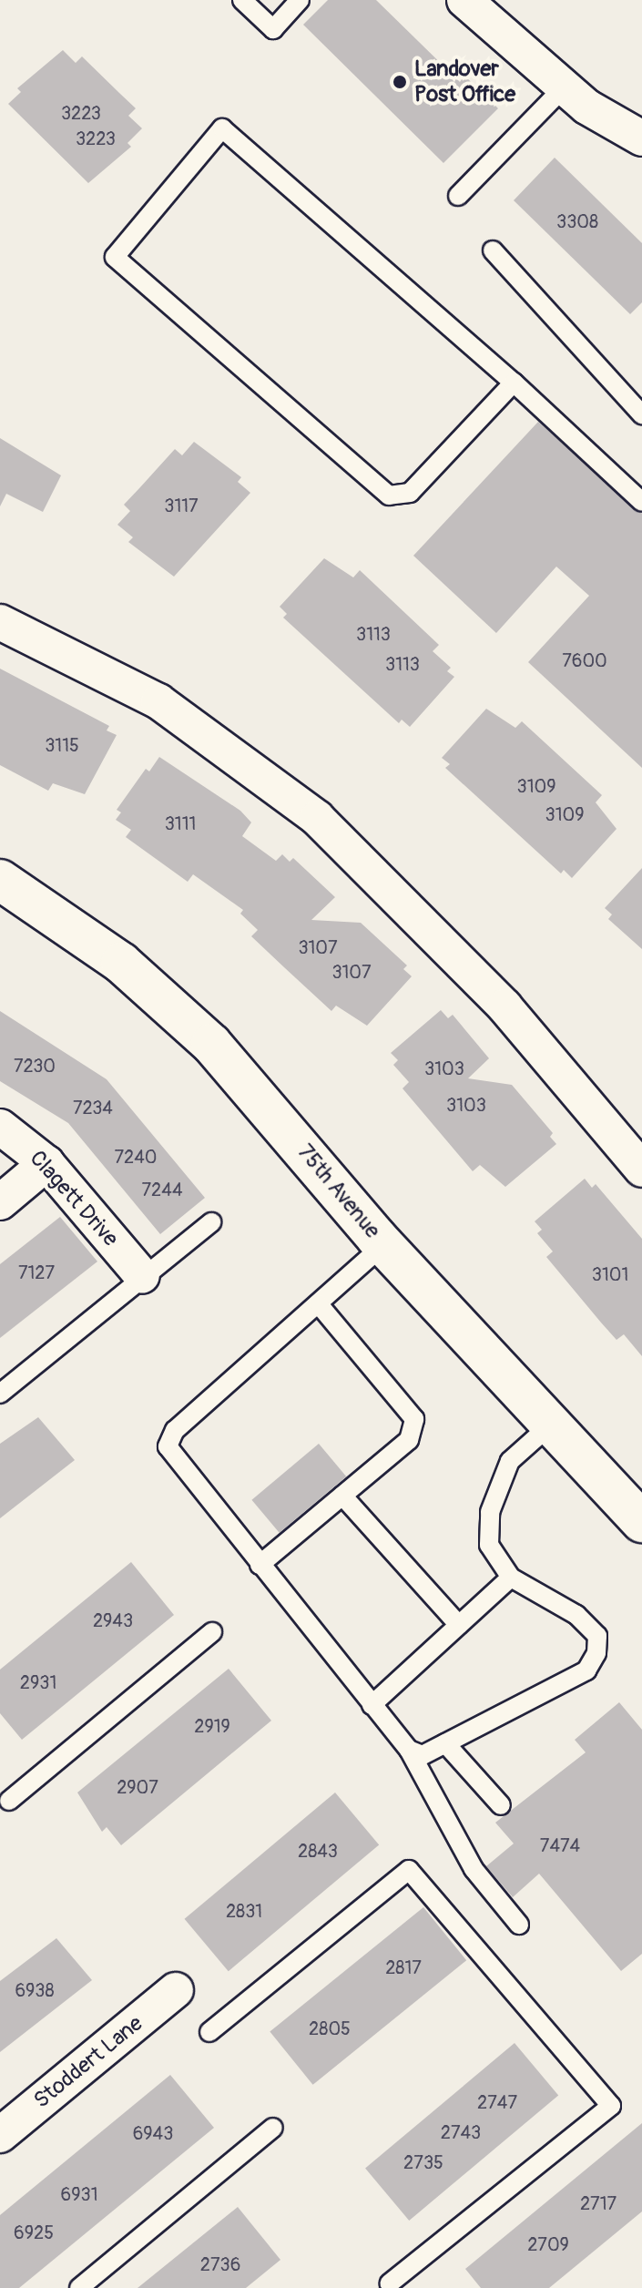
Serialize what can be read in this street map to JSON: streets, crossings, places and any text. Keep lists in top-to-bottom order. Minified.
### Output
{"streets":{"street":["75th Avenue","Clagett Drive","Stoddert Lane"]},"places":["Landover Post Office"],"house_numbers":["3223","3223","3308","3117","3113","7600","3113","3115","3109","3109","3111","3107","3107","7230","3103","3103","7234","7240","7244","7127","3101","2943","2931","2919","2907","7474","2843","2831","2817","6938","2805","2747","2743","6943","2735","6931","2717","6925","2709","2736"]}
